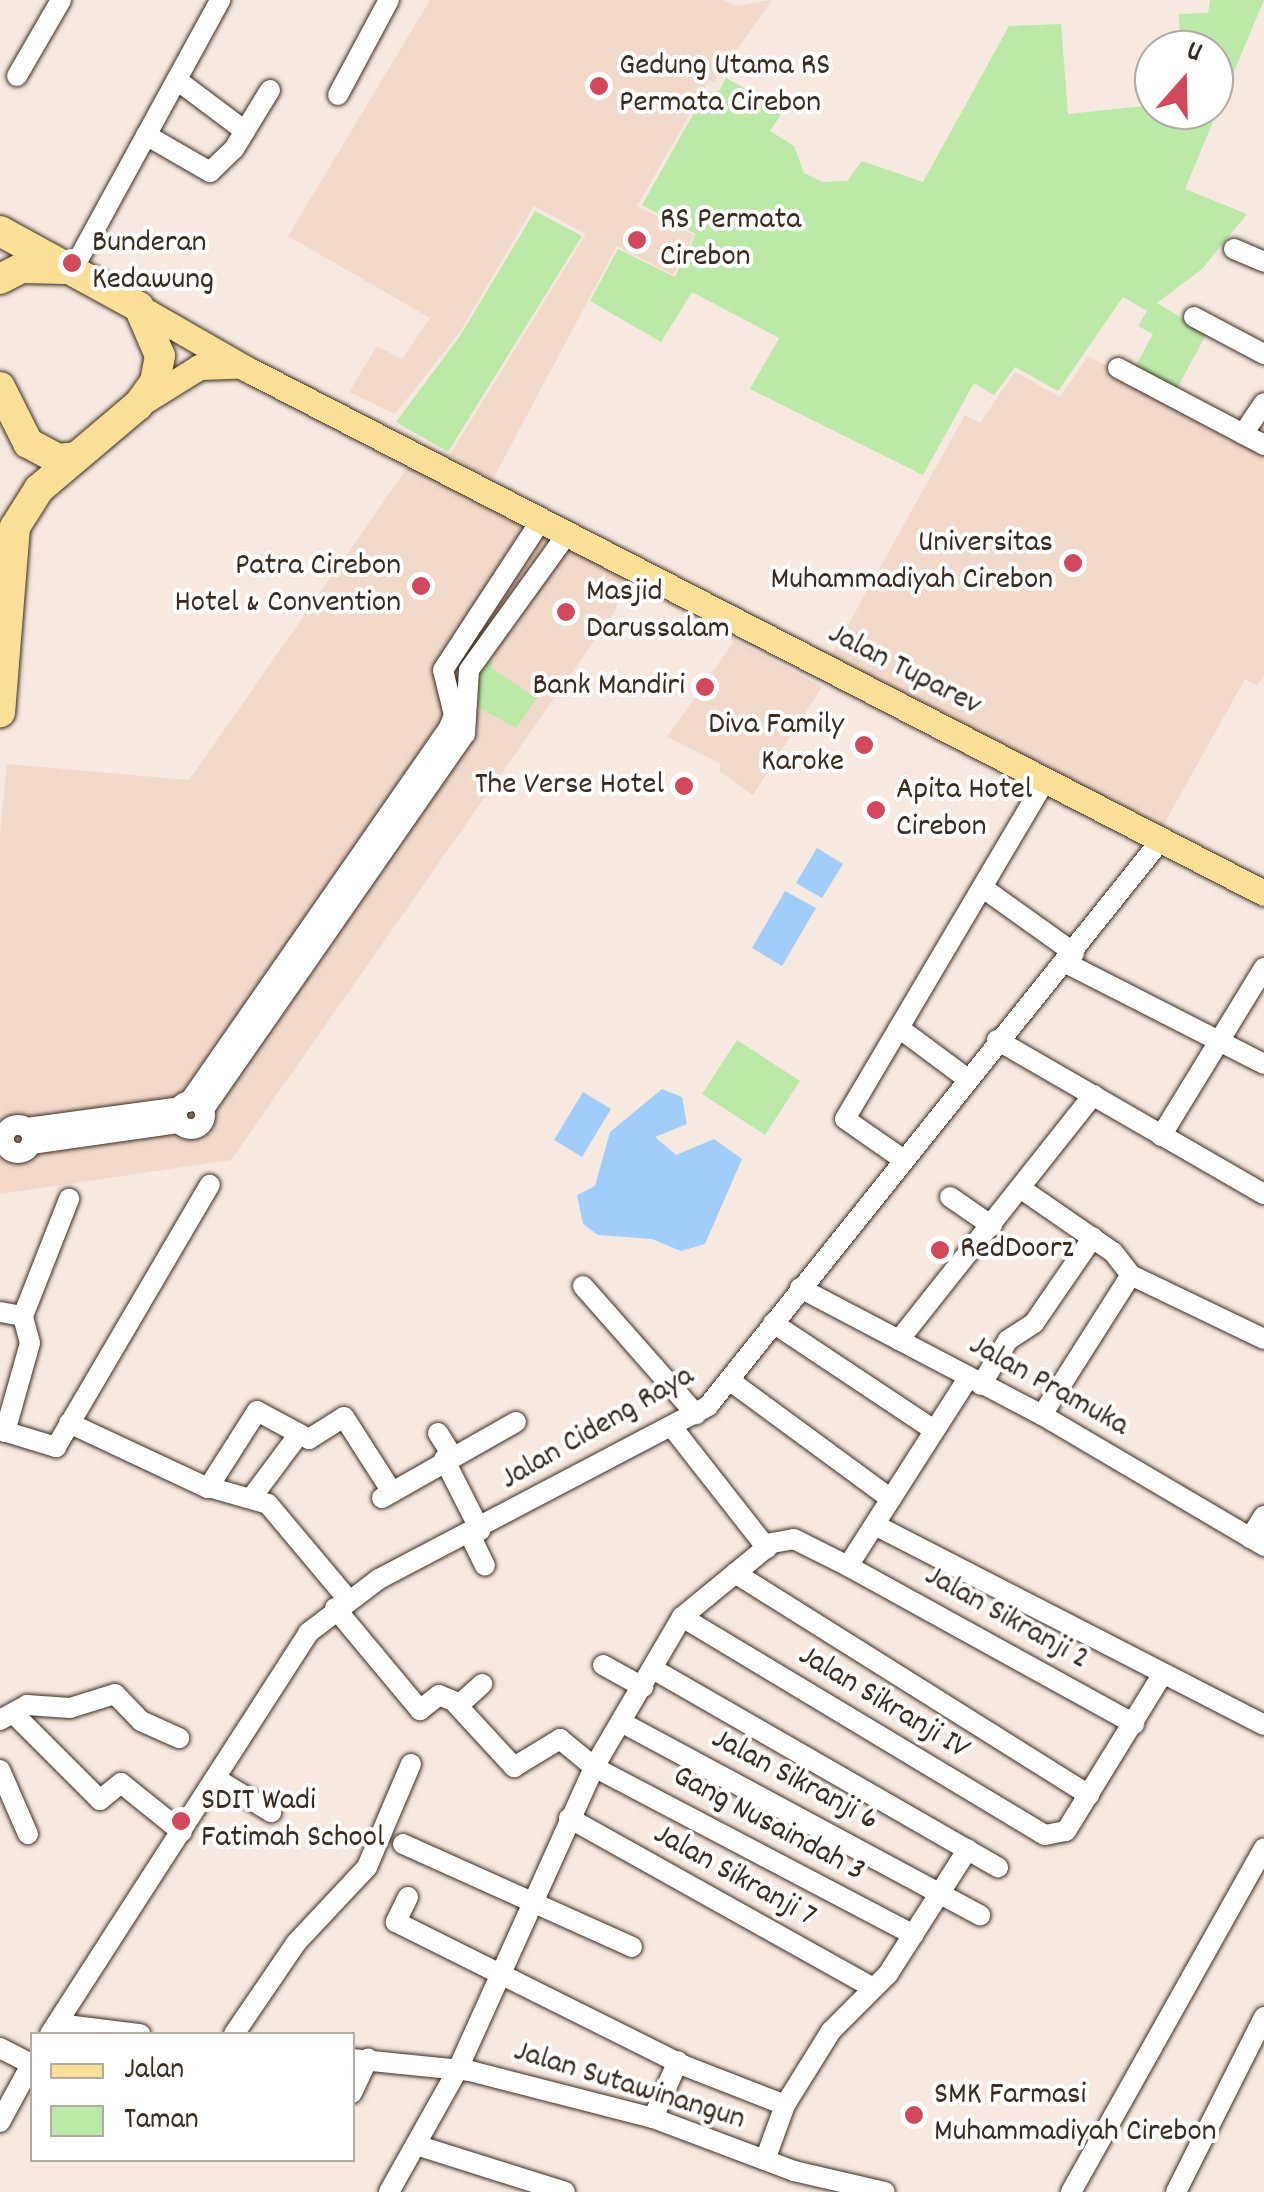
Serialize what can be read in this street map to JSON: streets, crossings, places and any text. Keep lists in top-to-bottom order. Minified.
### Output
{"streets":{"main road":["Jalan Tuparev"],"street":["Jalan Pramuka","Jalan Cideng Raya","Jalan Sikranji 2","Jalan Sikranji IV","Jalan Sikranji 6","Gang Nusaindah 3","Jalan Sikranji 7","Jalan Sutawinangun"]},"crossings":[["Jalan Tuparev","Jalan Cideng Raya"],["Jalan Pramuka","Jalan Cideng Raya"]],"places":["Gedung Utama RS Permata Cirebon","RS Permata Cirebon","Bunderan Kedawung","Universitas Muhammadiyah Cirebon","Patra Cirebon Hotel & Convention","Masjid Darussalam","Bank Mandiri","Diva Family Karoke","The Verse Hotel","Apita Hotel Cirebon","RedDoorz","SDIT Wadi Fatimah School","SMK Farmasi Muhammadiyah Cirebon"],"legend":["Jalan","Taman"],"north":"top"}
